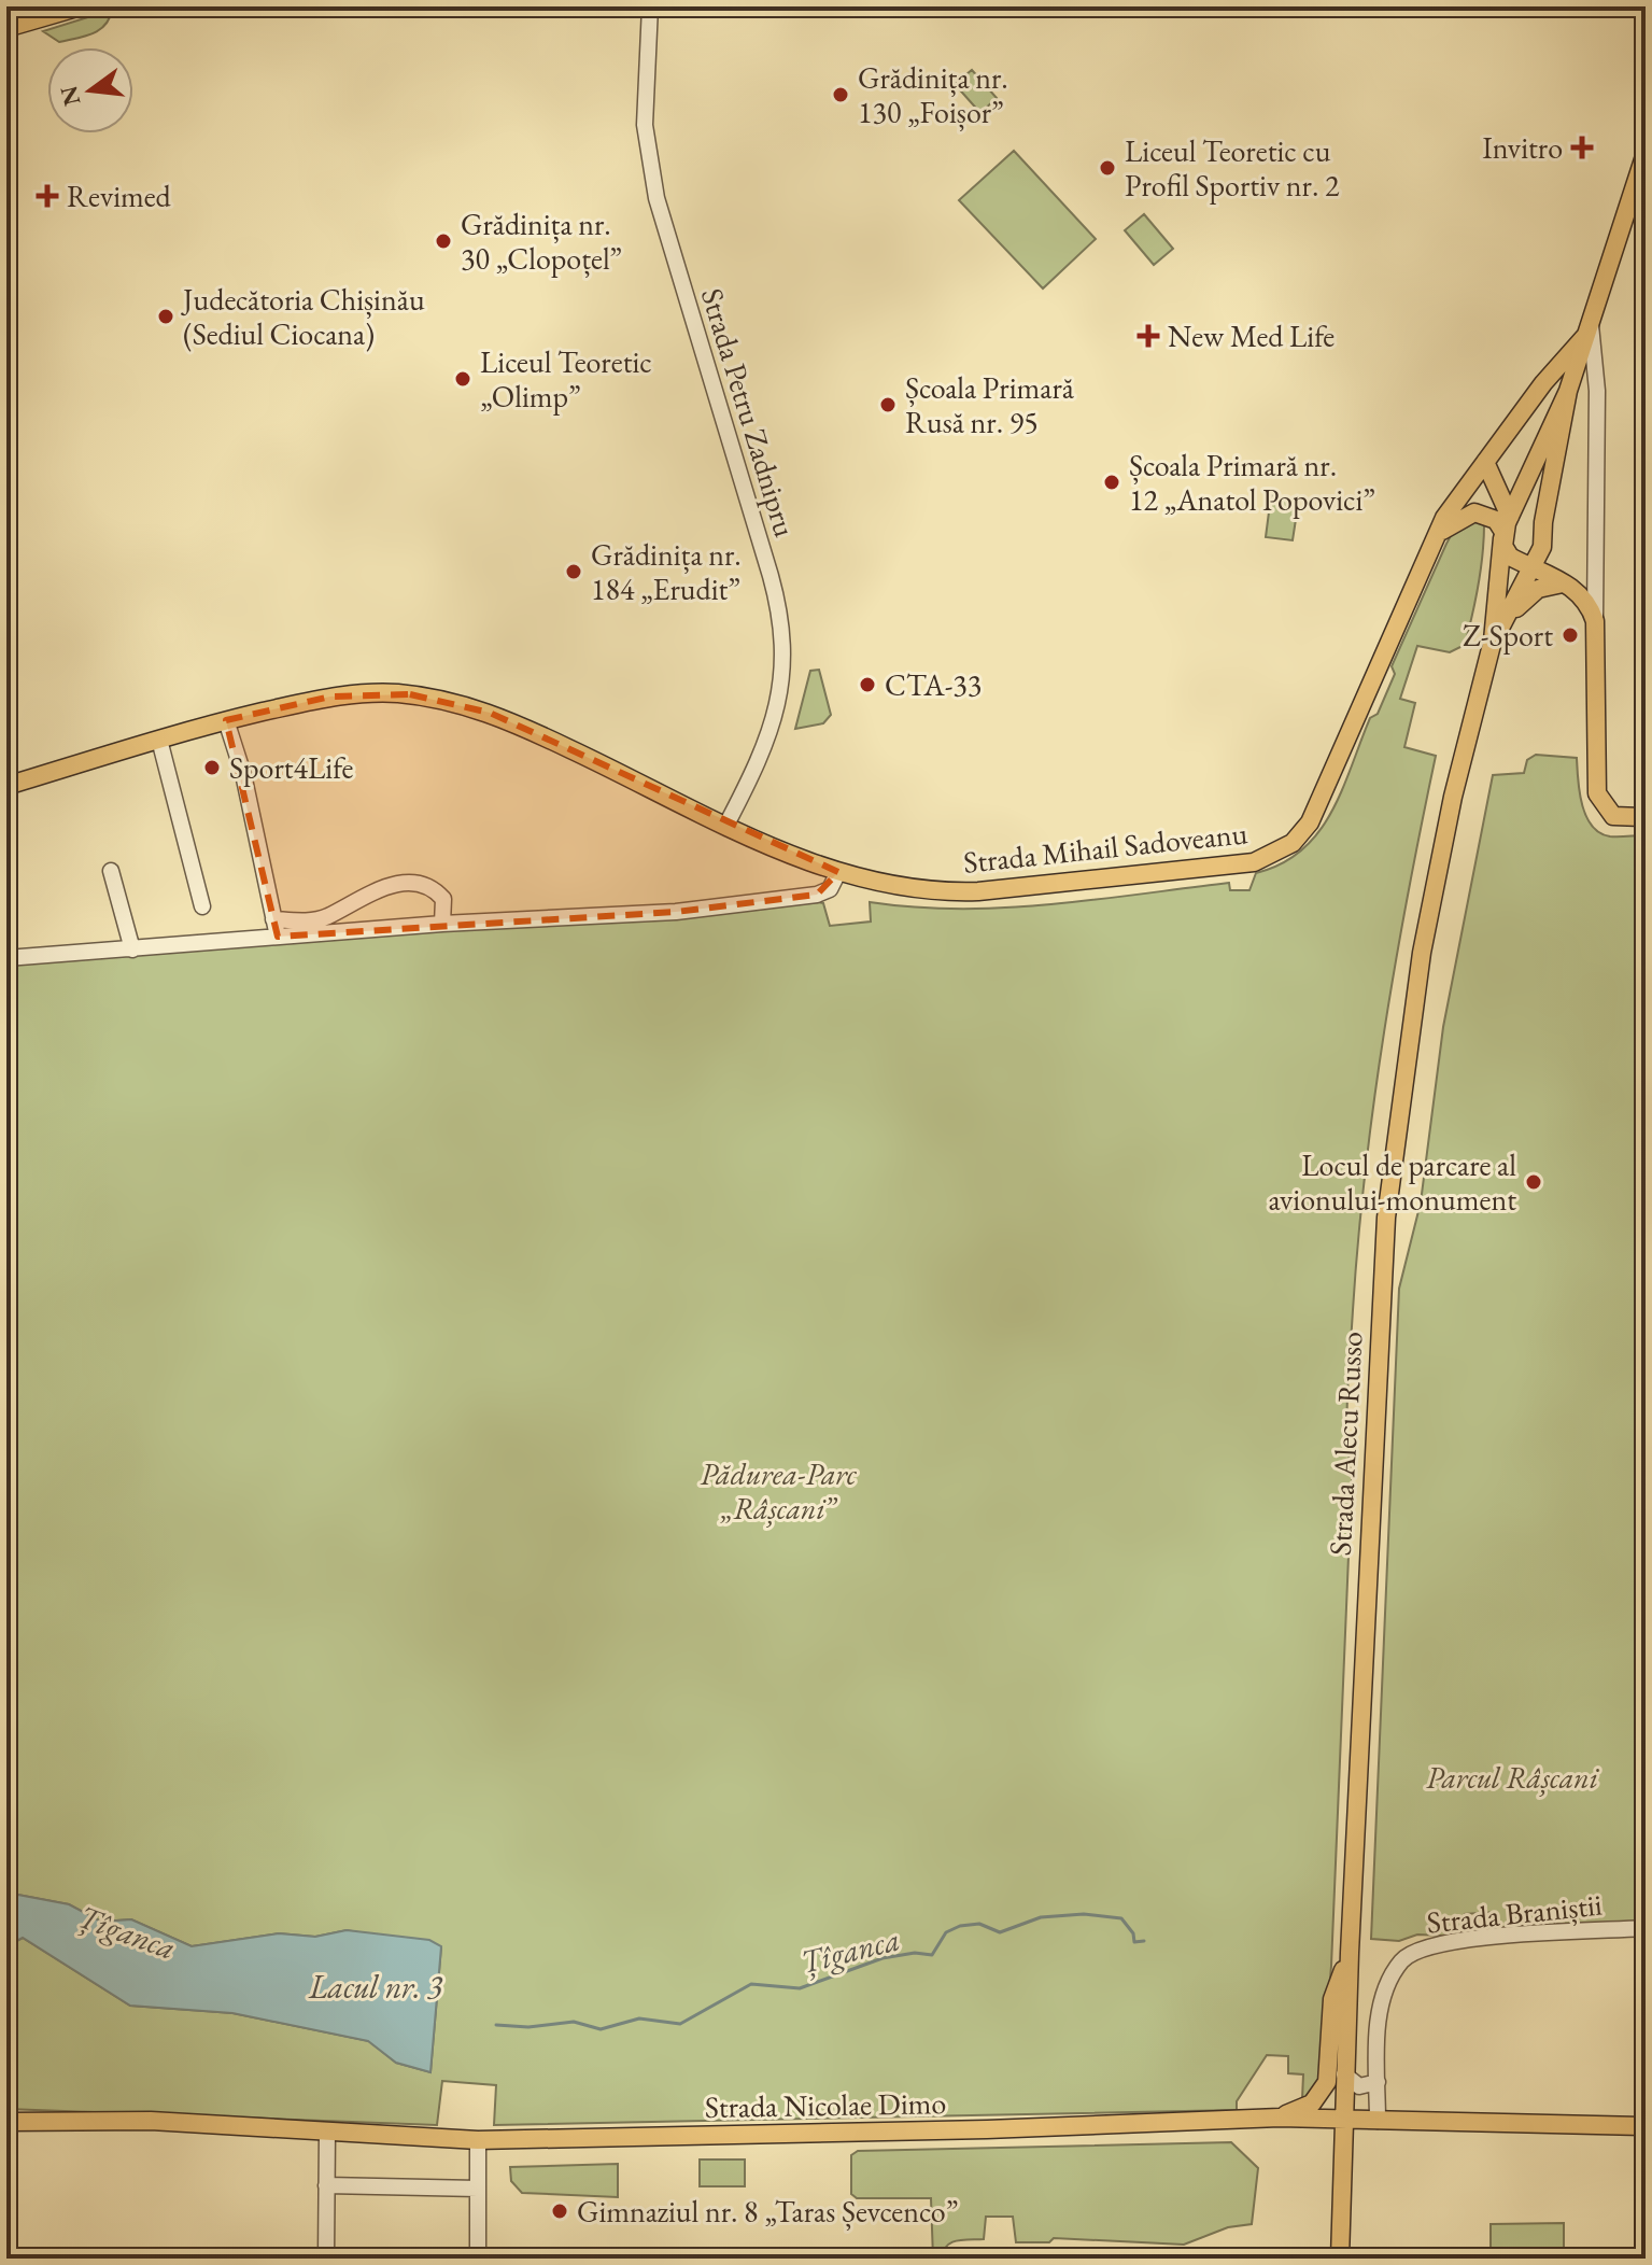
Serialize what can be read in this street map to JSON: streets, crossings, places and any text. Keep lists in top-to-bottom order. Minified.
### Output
{"streets":{"main road":["Strada Mihail Sadoveanu","Strada Alecu Russo","Strada Nicolae Dimo"],"street":["Strada Petru Zadnipru","Strada Braniștii"]},"crossings":[["Strada Petru Zadnipru","Strada Mihail Sadoveanu"],["Strada Mihail Sadoveanu","Strada Alecu Russo"],["Strada Alecu Russo","Strada Nicolae Dimo"],["Strada Braniștii","Strada Nicolae Dimo"]],"water":["Țîganca","Lacul nr. 3"],"parks":["Pădurea-Parc „Râșcani”","Parcul Râșcani"],"places":{"other":["Grădinița nr. 130 „Foișor”","Liceul Teoretic cu Profil Sportiv nr. 2","Grădinița nr. 30 „Clopoțel”","Judecătoria Chișinău (Sediul Ciocana)","Liceul Teoretic „Olimp”","Școala Primară Rusă nr. 95","Școala Primară nr. 12 „Anatol Popovici”","Grădinița nr. 184 „Erudit”","Z-Sport","CTA-33","Sport4Life","Locul de parcare al avionului-monument","Gimnaziul nr. 8 „Taras Șevcenco”"],"health":["Invitro","Revimed","New Med Life"]},"north":"left"}
